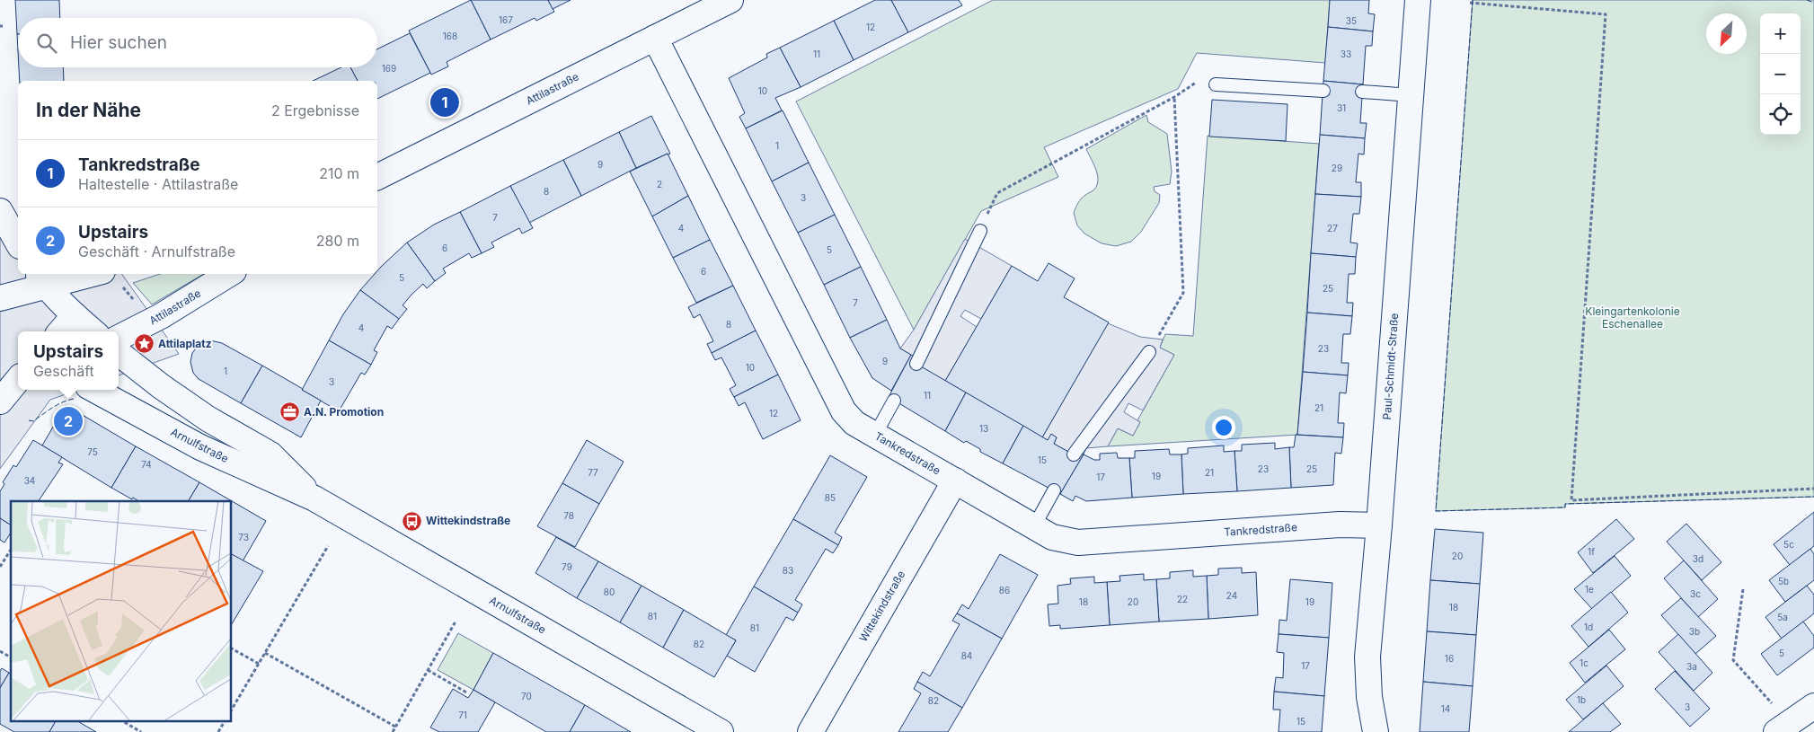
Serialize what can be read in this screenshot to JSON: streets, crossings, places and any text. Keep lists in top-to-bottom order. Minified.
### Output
{"streets":{"street":["Attilastraße","Paul-Schmidt-Straße","Arnulfstraße","Tankredstraße","Wittekindstraße"]},"crossings":[["Attilastraße","Tankredstraße"],["Paul-Schmidt-Straße","Tankredstraße"],["Tankredstraße","Wittekindstraße"]],"parks":["Kleingartenkolonie Eschenallee"],"places":{"place":["Attilaplatz"],"office":["A.N. Promotion"],"bus stop":["Wittekindstraße"]},"house_numbers":["167","35","12","168","11","33","169","10","31","1","9","29","2","8","3","7","4","27","6","5","6","5","25","7","8","4","23","9","10","1","3","11","21","12","13","75","15","74","23","25","77","21","19","17","34","85","78","73","5c","1f","20","3d","79","83","5b","1e","86","80","3c","24","22","18","20","19","18","81","5a","1d","81","3b","82","5","84","16","1c","17","3a","70","1b","82","3","14","71","15"],"north":"bottom left","page":{"map_buttons":["+","−"],"search":"Hier suchen","heading":["In der Nähe","2 Ergebnisse"],"pins":["1","2"],"list":[{"mark":"1","name":"Tankredstraße","note":"Haltestelle · Attilastraße","value":"210 m"},{"mark":"2","name":"Upstairs","note":"Geschäft · Arnulfstraße","value":"280 m"}],"popup":["Upstairs","Geschäft"]}}
